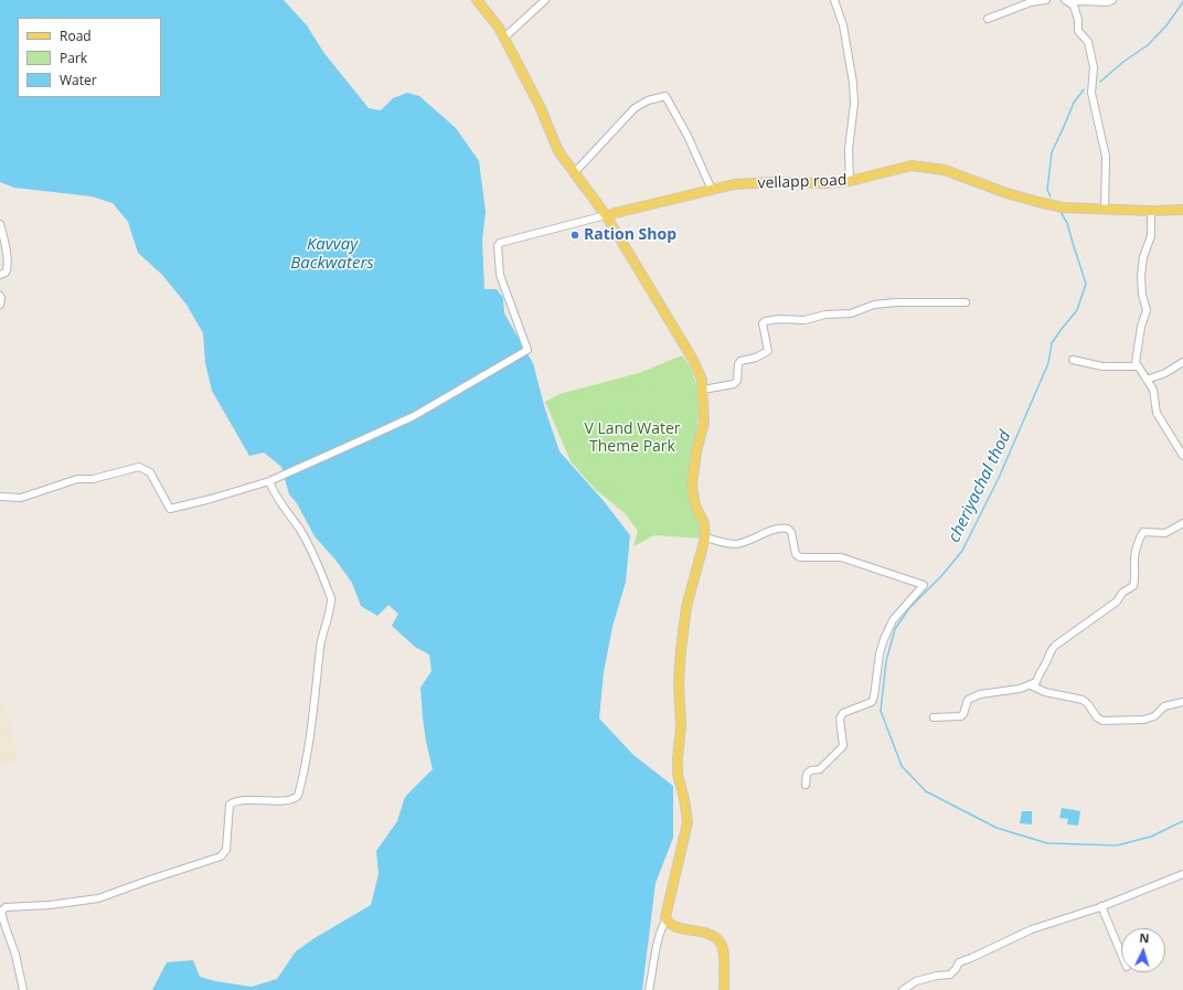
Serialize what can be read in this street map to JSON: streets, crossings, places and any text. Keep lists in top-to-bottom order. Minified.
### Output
{"streets":{"main road":["vellapp road"]},"water":["Kavvay Backwaters","cheriyachal thod"],"parks":["V Land Water Theme Park"],"places":["Ration Shop"],"legend":["Road","Park","Water"],"north":"top"}
